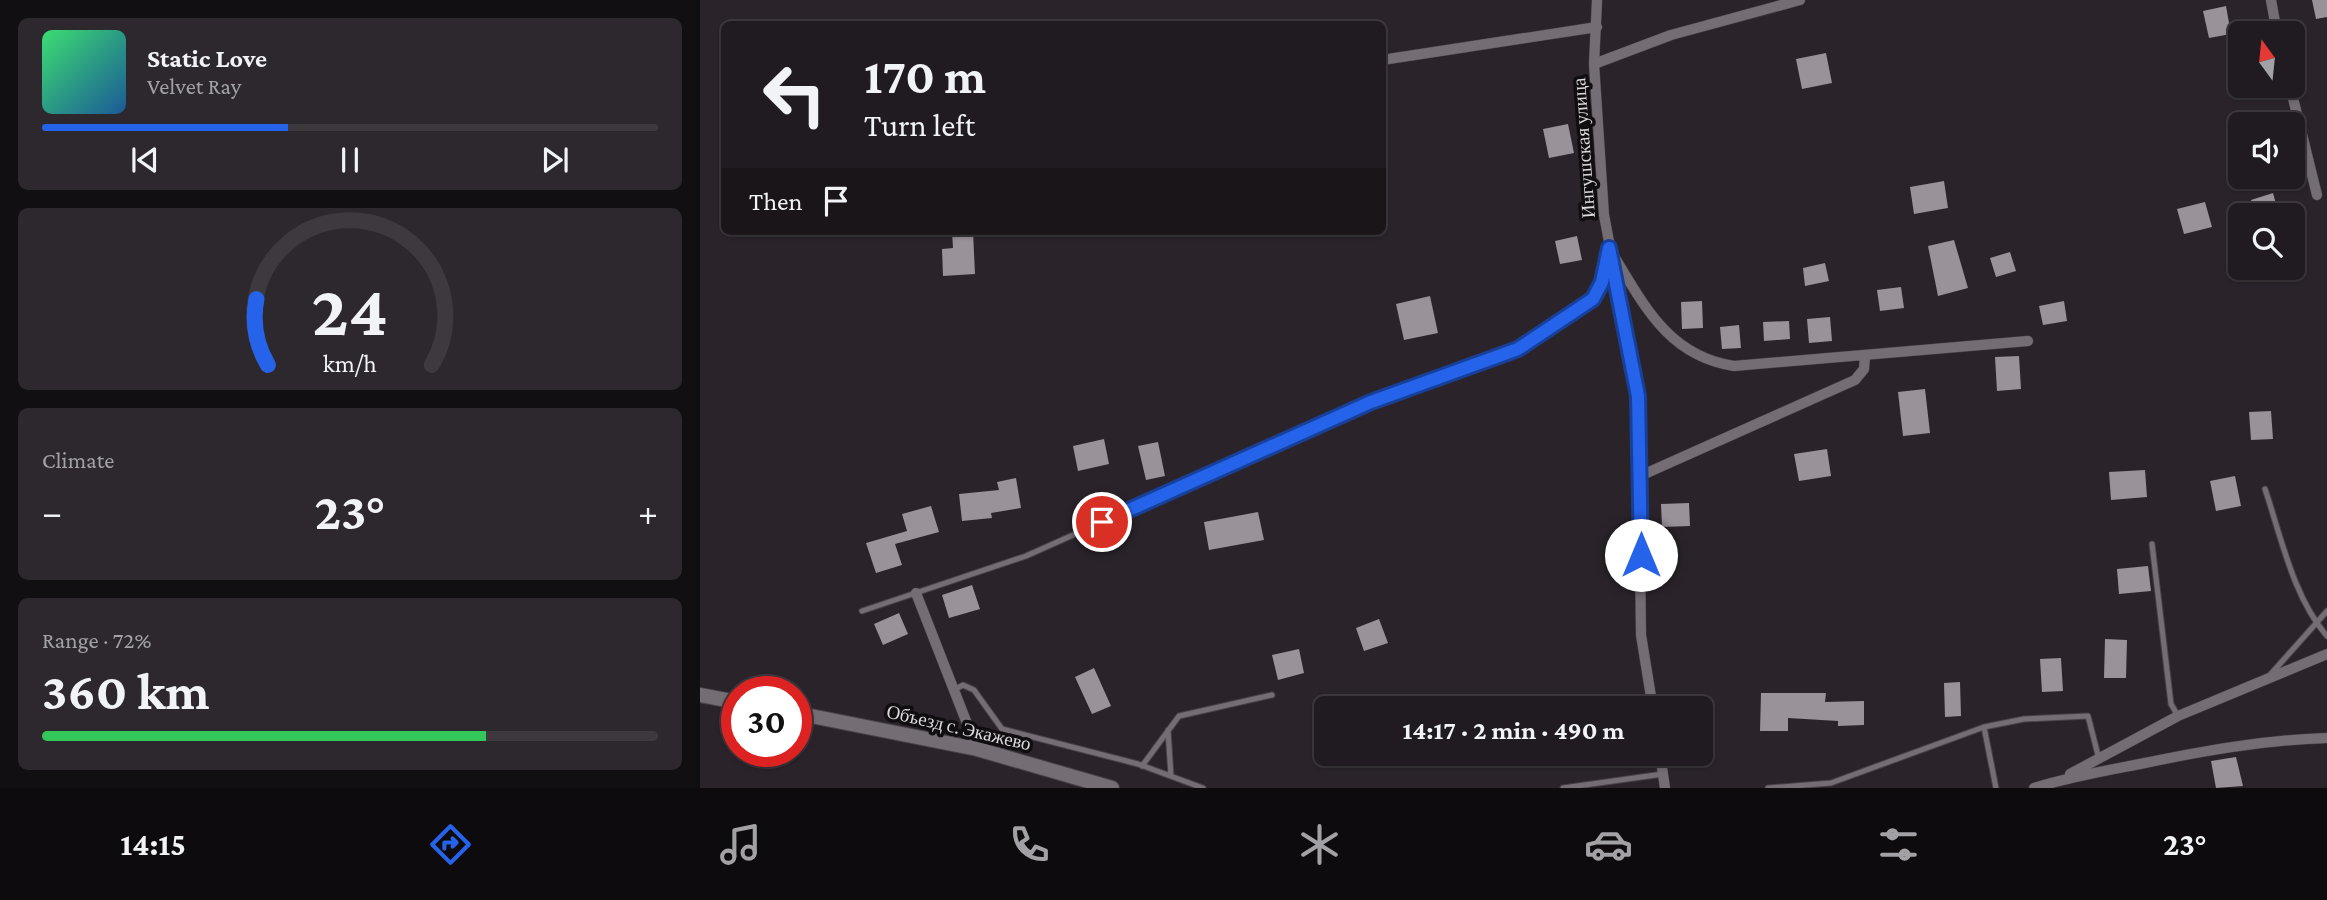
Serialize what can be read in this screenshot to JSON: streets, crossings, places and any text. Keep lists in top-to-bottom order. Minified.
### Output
{"streets":{"main road":["Объезд с. Экажево"],"street":["Ингушская улица"]},"north":"top","page":{"turn":["170 m","Turn left"],"song":["Static Love","Velvet Ray"],"then":"Then","tile":["Climate",["Range · 72%","360 km"]],"heat":["−","23°","+"],"limit":"30","trip":"14:17 · 2 min · 490 m","tabs":["14:15","23°"],"gauge":["24","km/h"]}}
